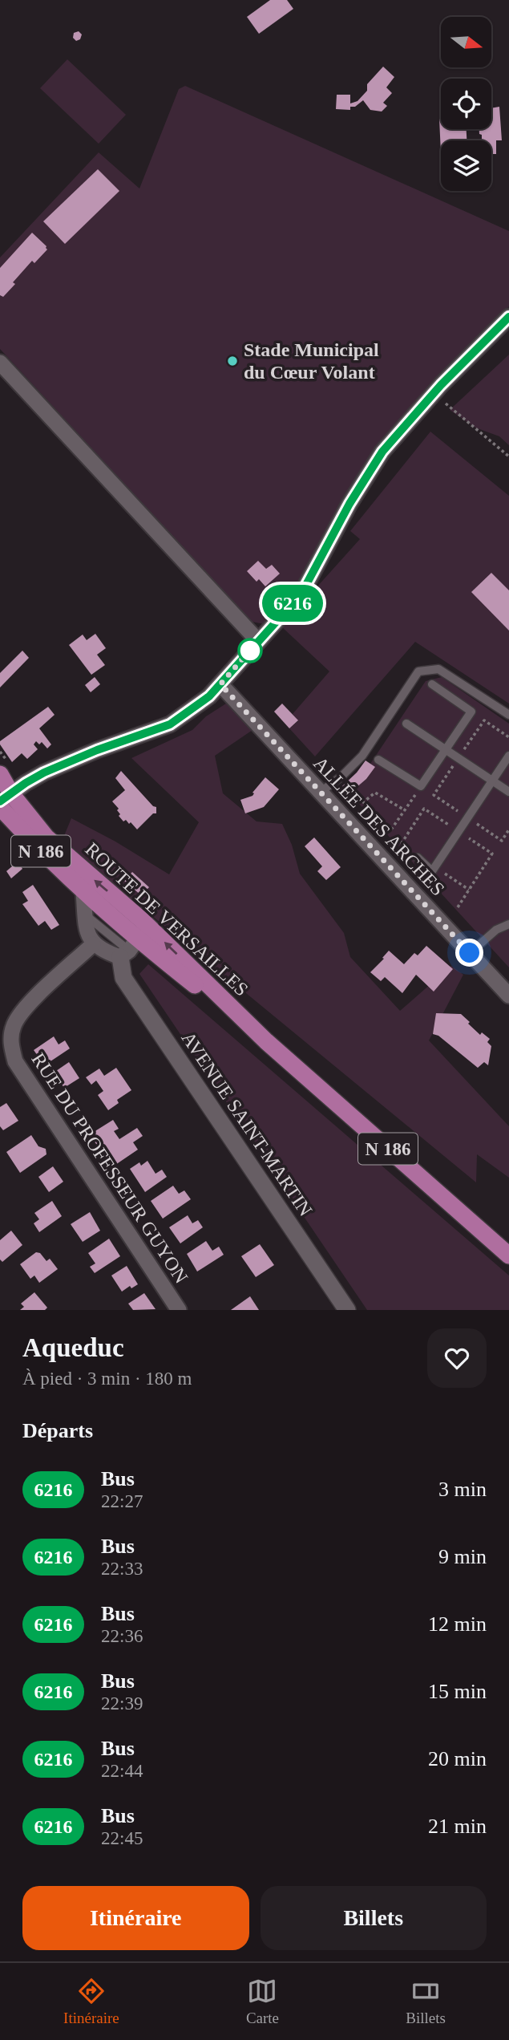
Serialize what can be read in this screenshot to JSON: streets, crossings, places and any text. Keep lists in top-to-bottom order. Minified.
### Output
{"streets":{"main road":["N 186","ROUTE DE VERSAILLES"],"street":["ALLÉE DES ARCHES","AVENUE SAINT-MARTIN","RUE DU PROFESSEUR GUYON"]},"crossings":[["ROUTE DE VERSAILLES","AVENUE SAINT-MARTIN"]],"places":["Stade Municipal du Cœur Volant"],"lines":["bus line 6216"],"north":"right","page":{"on_map":"6216","heading":[["Aqueduc","À pied · 3 min · 180 m"],"Départs"],"list":[{"mark":"6216","name":"Bus","note":"22:27","value":"3 min"},{"mark":"6216","name":"Bus","note":"22:33","value":"9 min"},{"mark":"6216","name":"Bus","note":"22:36","value":"12 min"},{"mark":"6216","name":"Bus","note":"22:39","value":"15 min"},{"mark":"6216","name":"Bus","note":"22:44","value":"20 min"},{"mark":"6216","name":"Bus","note":"22:45","value":"21 min"}],"buttons":["Itinéraire","Billets"],"tabs":["Itinéraire","Carte","Billets"]}}
